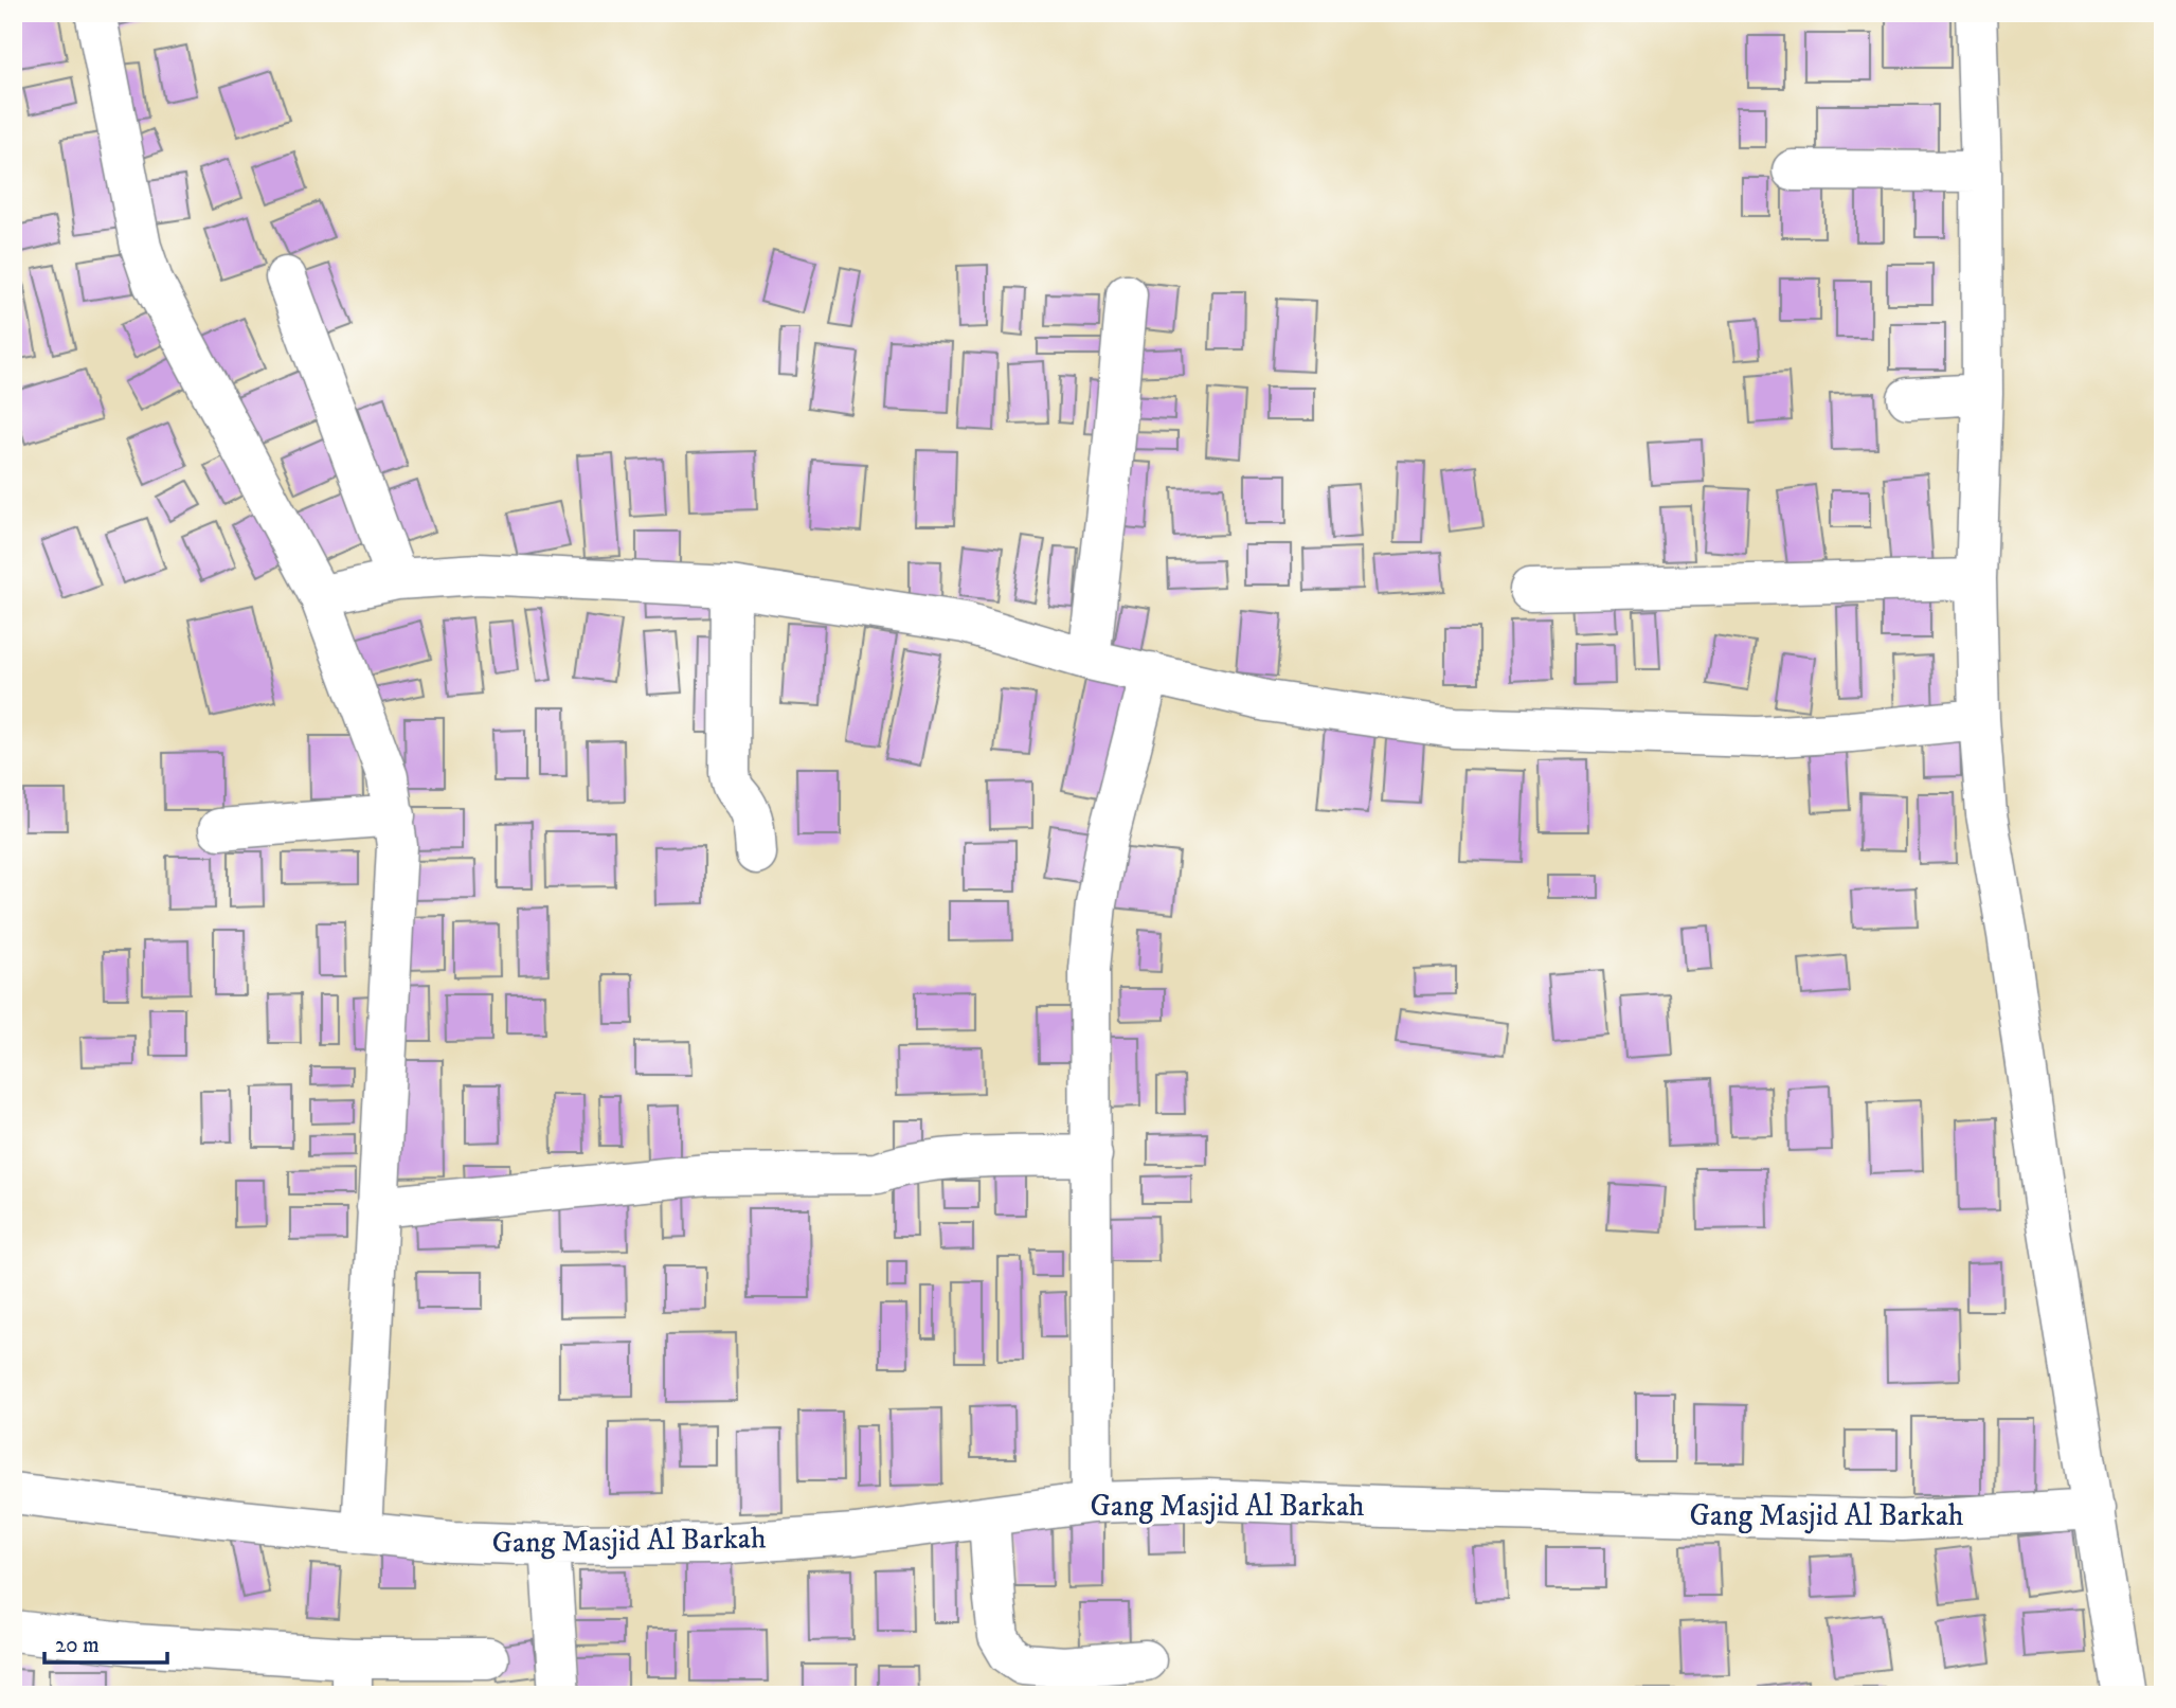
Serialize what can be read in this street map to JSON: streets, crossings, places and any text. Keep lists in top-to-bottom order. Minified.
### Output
{"streets":{"street":["Gang Masjid Al Barkah"]},"scale_bar":"20 m"}
